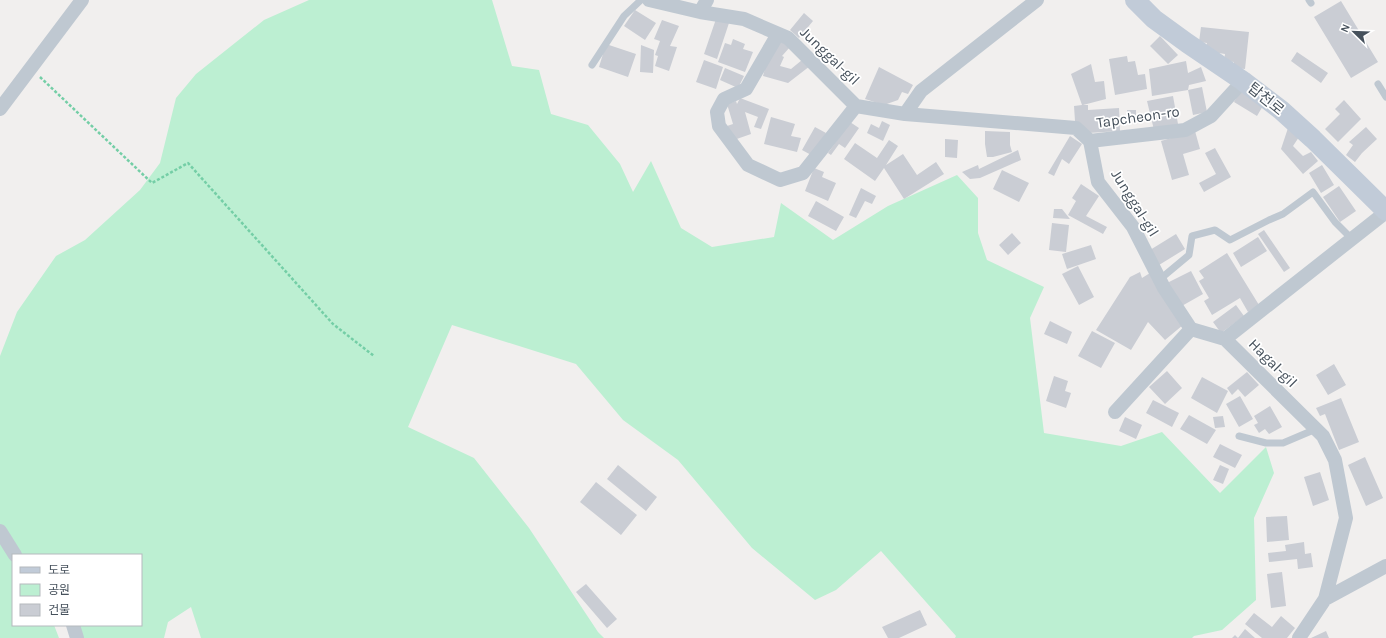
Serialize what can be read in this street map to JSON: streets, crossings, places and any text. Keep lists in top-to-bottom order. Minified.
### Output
{"streets":{"main road":["탑천로"],"street":["Junggal-gil","Tapcheon-ro","Hagal-gil"]},"crossings":[["Junggal-gil","Tapcheon-ro"],["탑천로","Tapcheon-ro"],["탑천로","Hagal-gil"]],"legend":["도로","공원","건물"],"north":"top left"}
